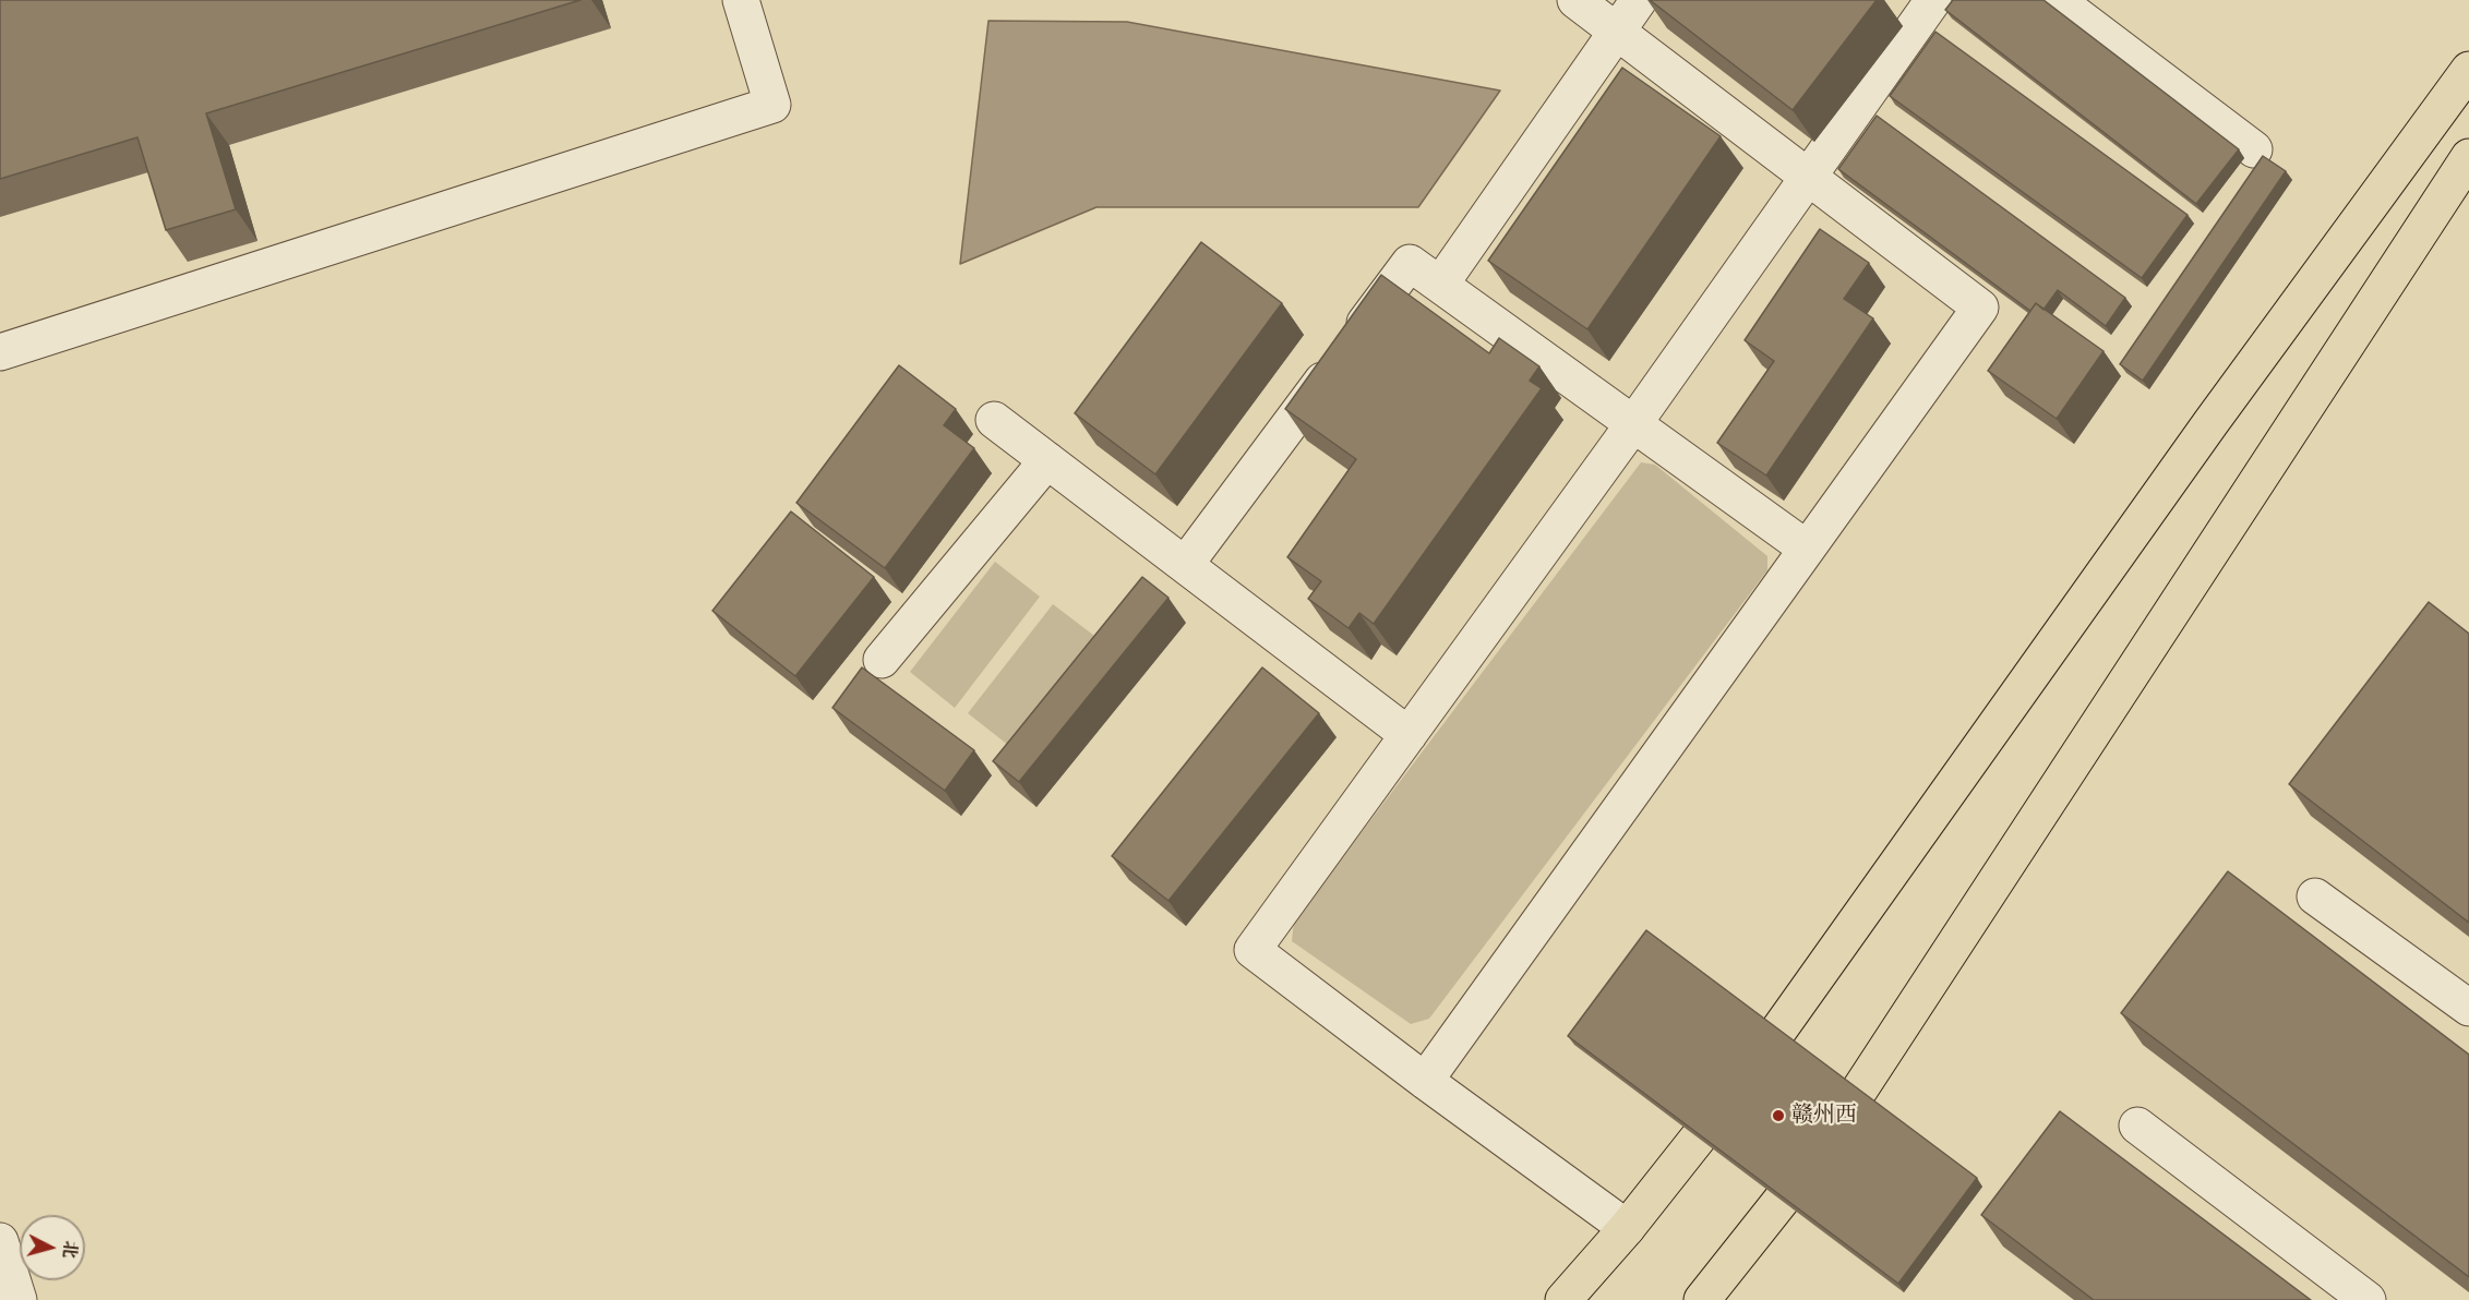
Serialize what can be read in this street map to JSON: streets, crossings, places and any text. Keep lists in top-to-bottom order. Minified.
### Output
{"places":["赣州西"],"north":"right"}
